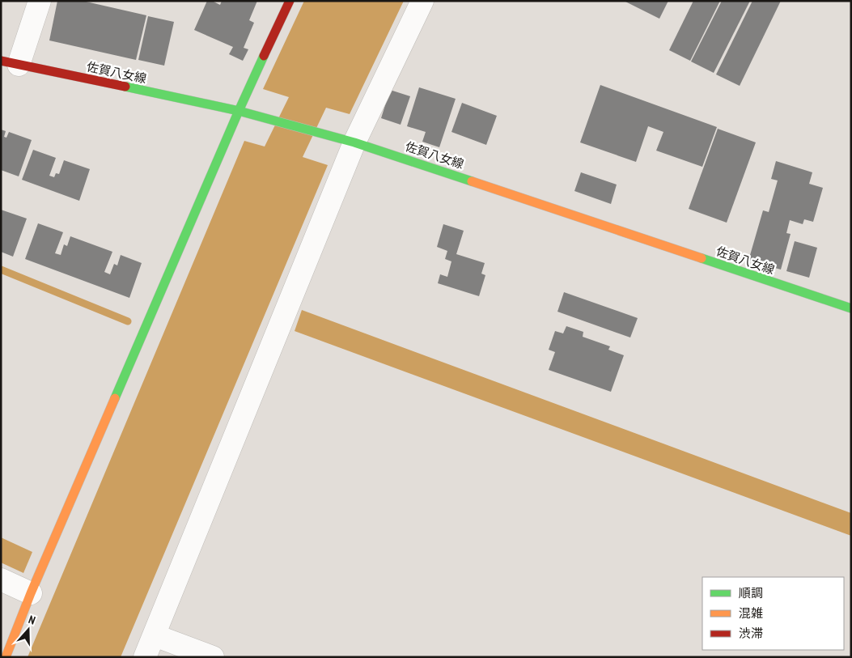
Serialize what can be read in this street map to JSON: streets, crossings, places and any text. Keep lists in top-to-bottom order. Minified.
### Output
{"streets":{"main road":["佐賀八女線"]},"legend":["順調","混雑","渋滞"],"north":"top"}
